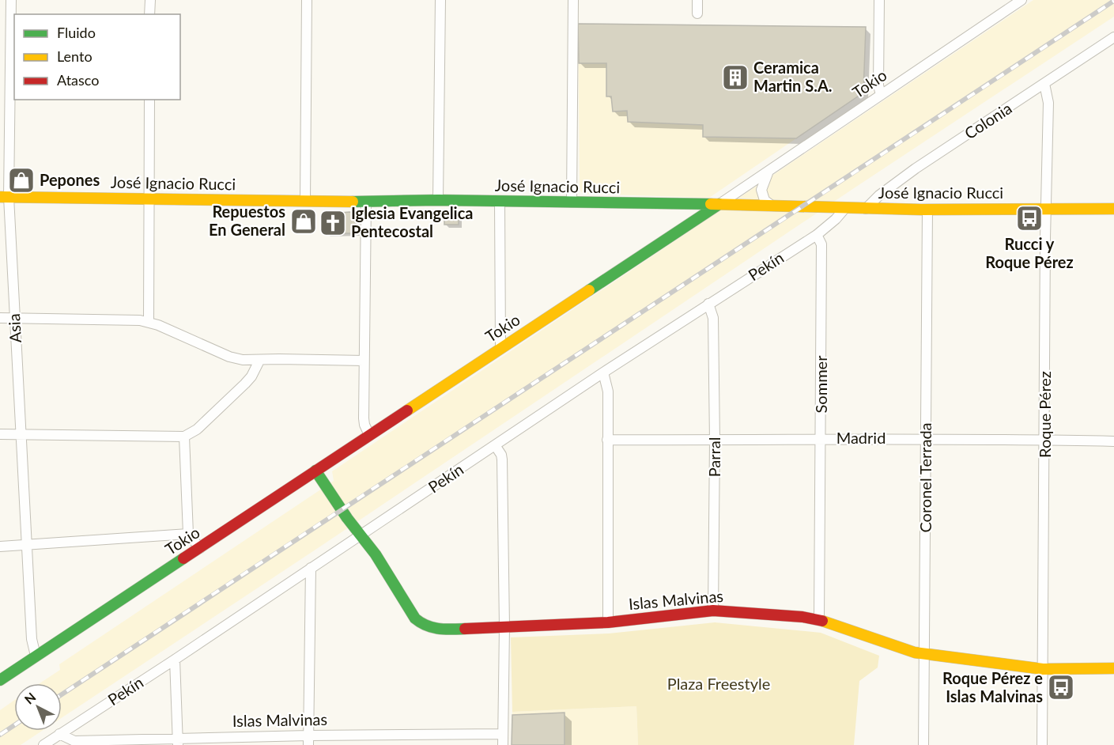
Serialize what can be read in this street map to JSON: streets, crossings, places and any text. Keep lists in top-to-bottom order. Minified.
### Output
{"streets":{"street":["Tokio","Colonia","José Ignacio Rucci","Pekín","Asia","Sommer","Roque Pérez","Madrid","Parral","Coronel Terrada","Islas Malvinas"]},"crossings":[["Tokio","José Ignacio Rucci"],["Tokio","Asia"],["Tokio","Islas Malvinas"],["Colonia","José Ignacio Rucci"],["Colonia","Roque Pérez"],["José Ignacio Rucci","Pekín"],["José Ignacio Rucci","Asia"],["José Ignacio Rucci","Roque Pérez"],["José Ignacio Rucci","Coronel Terrada"],["Pekín","Sommer"],["Pekín","Parral"],["Pekín","Islas Malvinas"],["Sommer","Madrid"],["Sommer","Islas Malvinas"],["Roque Pérez","Madrid"],["Roque Pérez","Islas Malvinas"],["Madrid","Parral"],["Madrid","Coronel Terrada"],["Parral","Islas Malvinas"],["Coronel Terrada","Islas Malvinas"]],"parks":["Plaza Freestyle"],"places":{"building":["Ceramica Martin S.A."],"shop":["Pepones","Repuestos En General"],"bus stop":["Rucci y Roque Pérez","Roque Pérez e Islas Malvinas"],"church":["Iglesia Evangelica Pentecostal"]},"legend":["Fluido","Lento","Atasco"],"north":"top left"}
